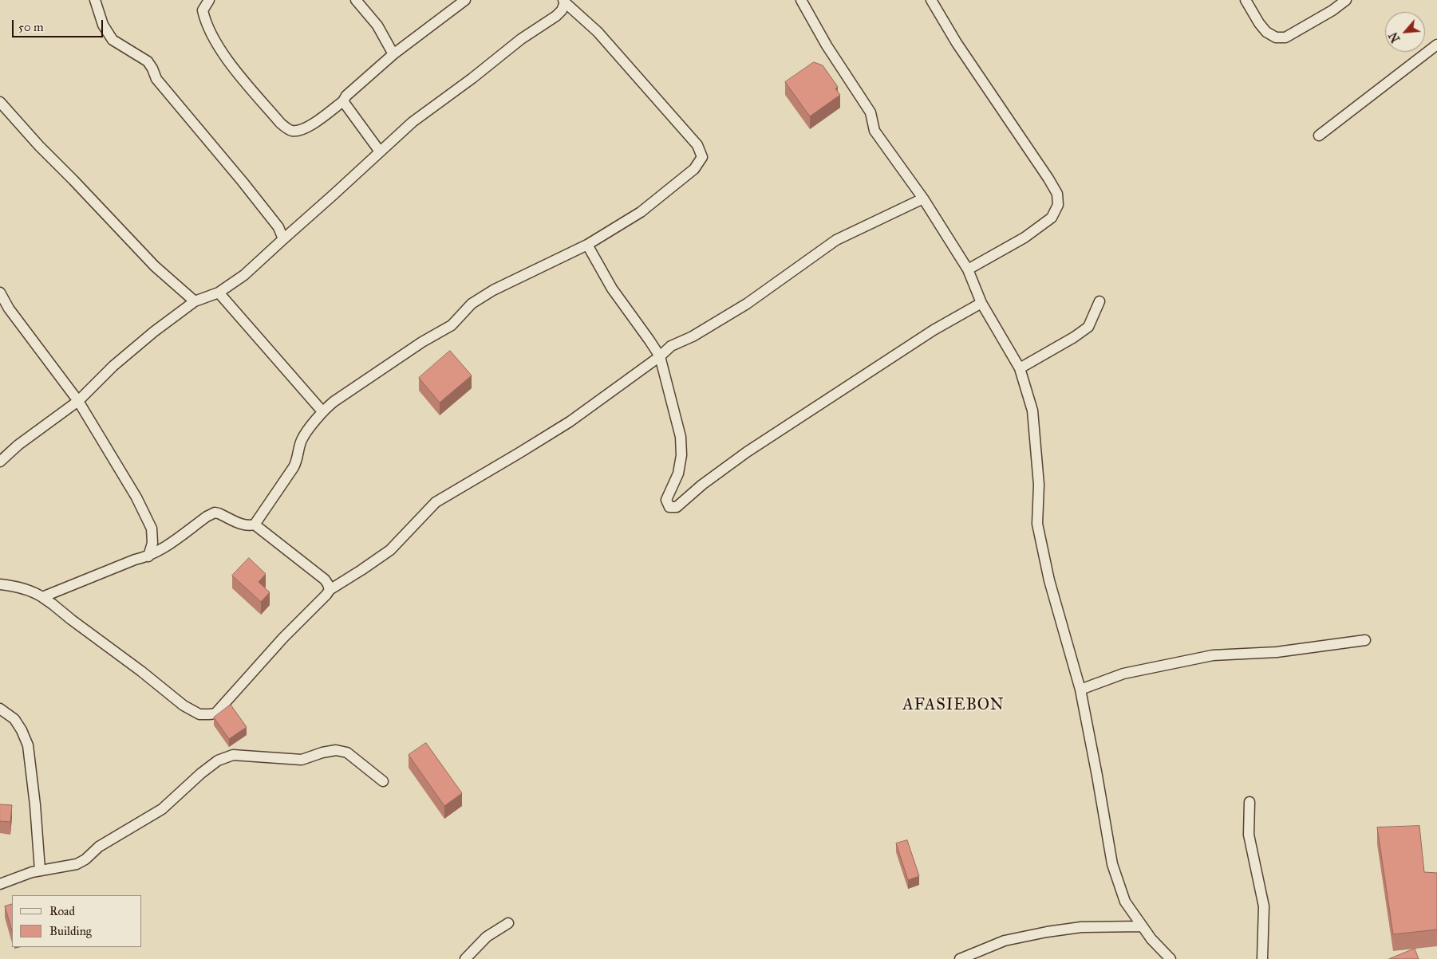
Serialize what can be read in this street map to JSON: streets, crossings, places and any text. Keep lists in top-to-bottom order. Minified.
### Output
{"districts":["AFASIEBON"],"legend":["Road","Building"],"scale_bar":"50 m","north":"bottom left"}
